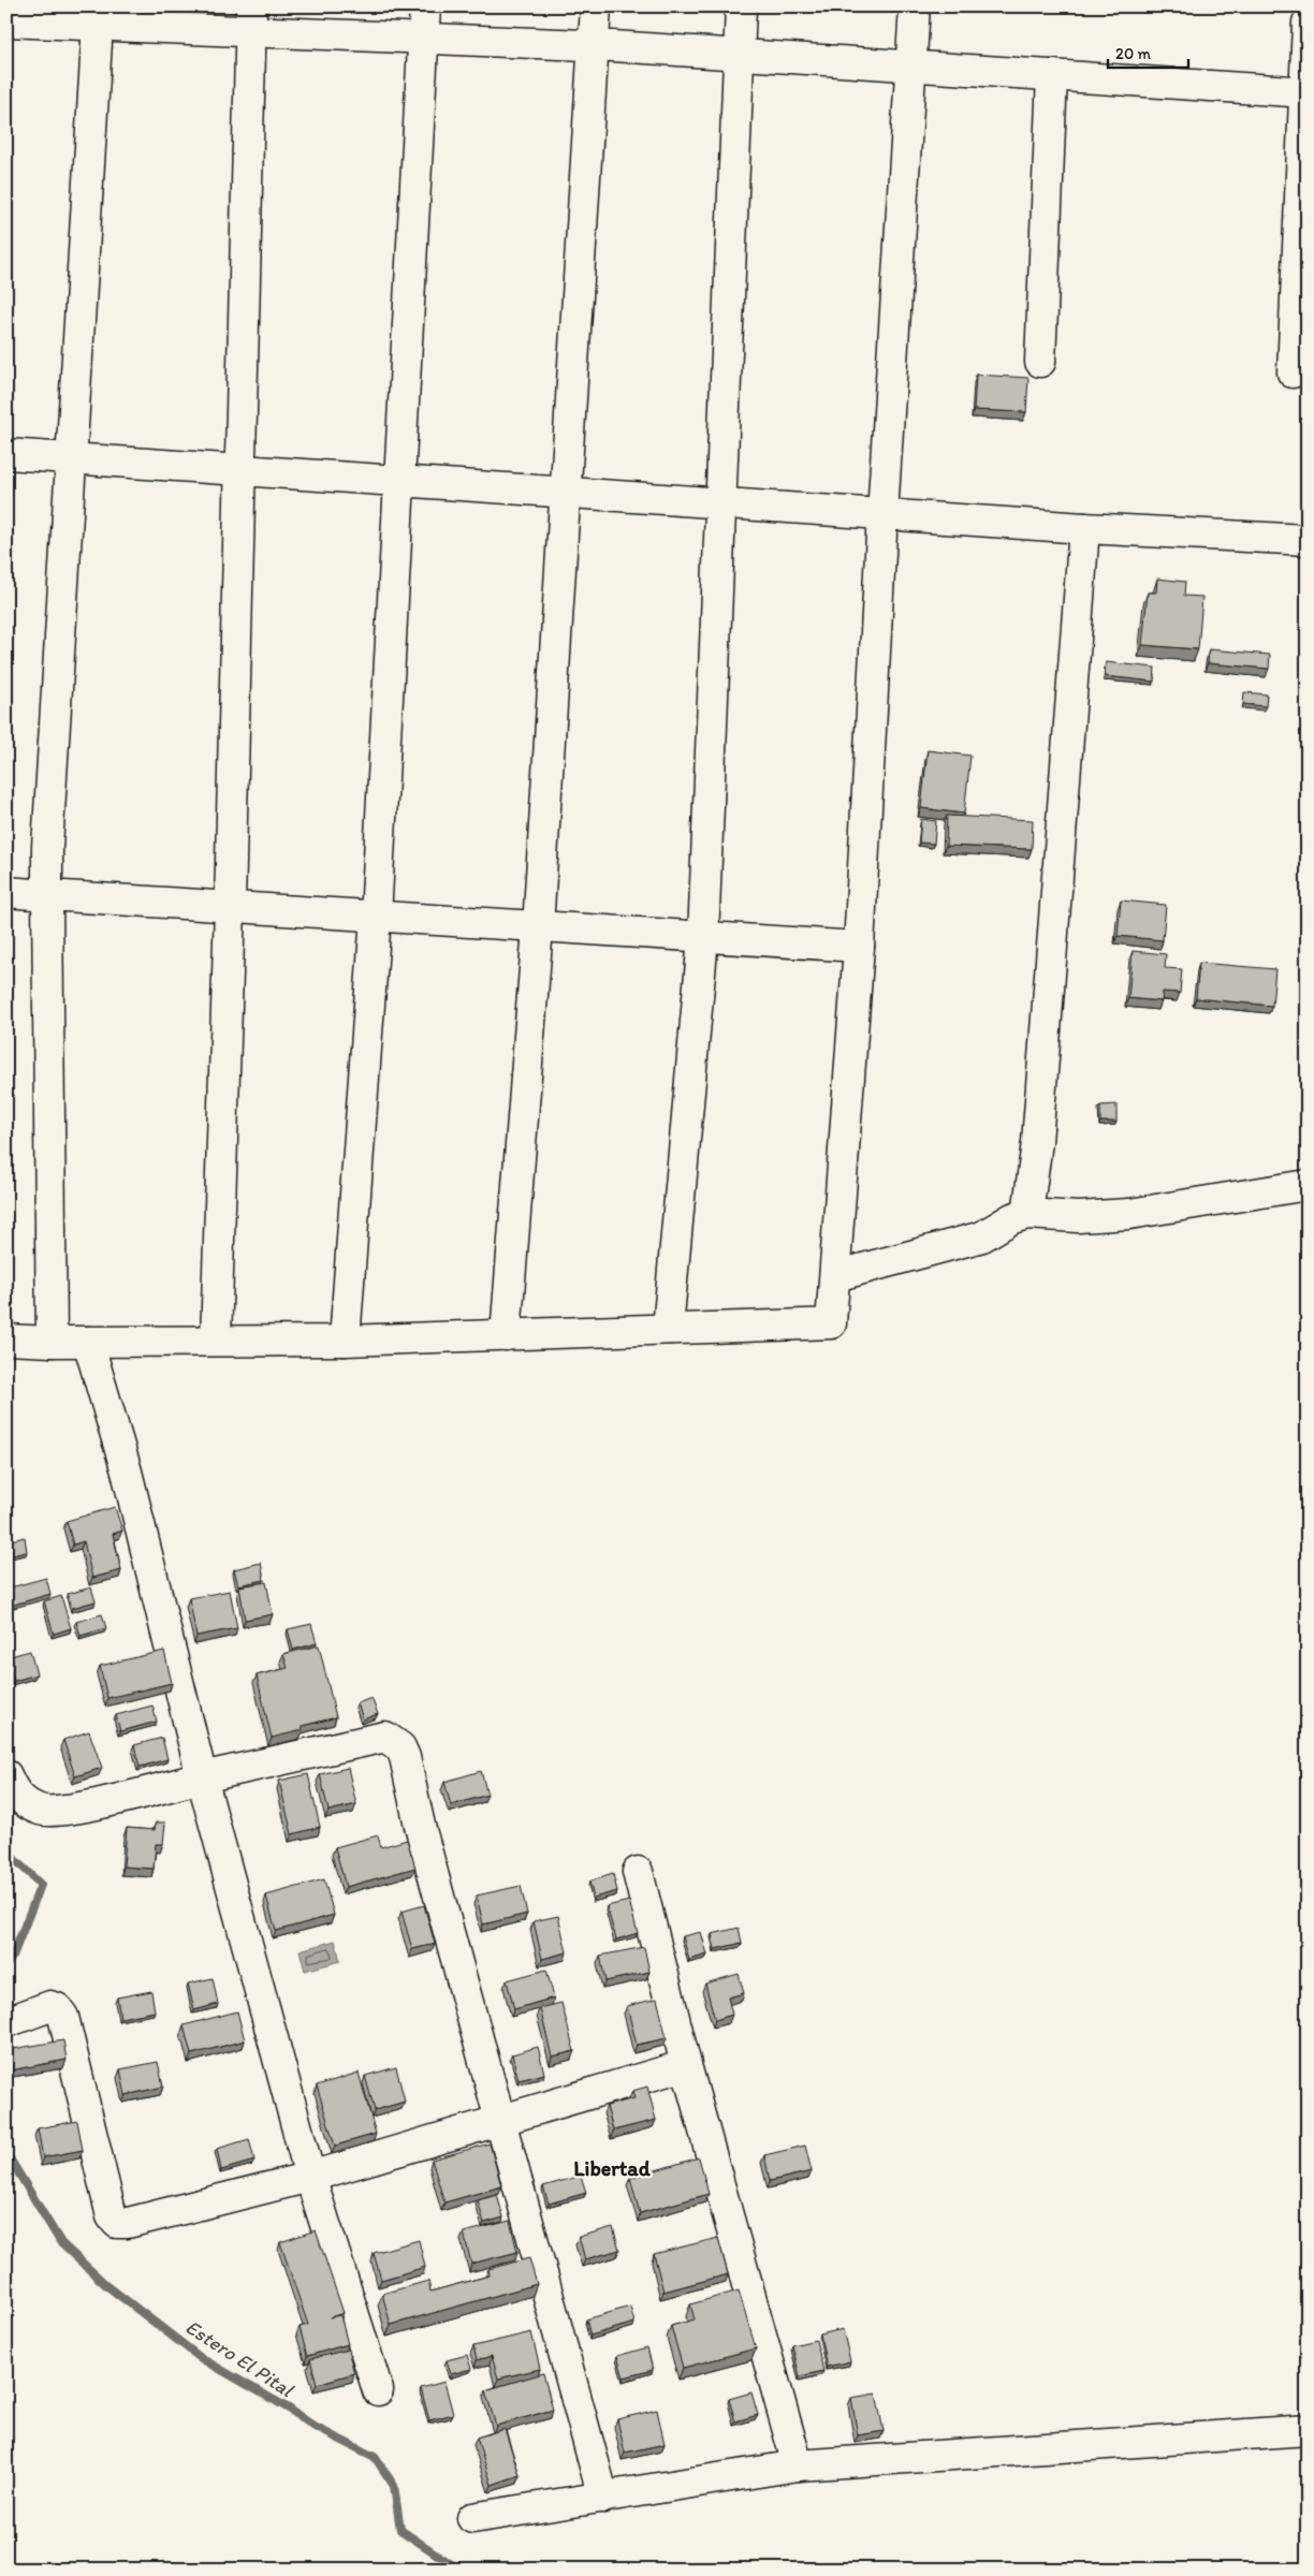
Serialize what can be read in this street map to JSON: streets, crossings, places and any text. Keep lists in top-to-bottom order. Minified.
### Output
{"districts":["Libertad"],"water":["Estero El Pital"],"scale_bar":"20 m"}
